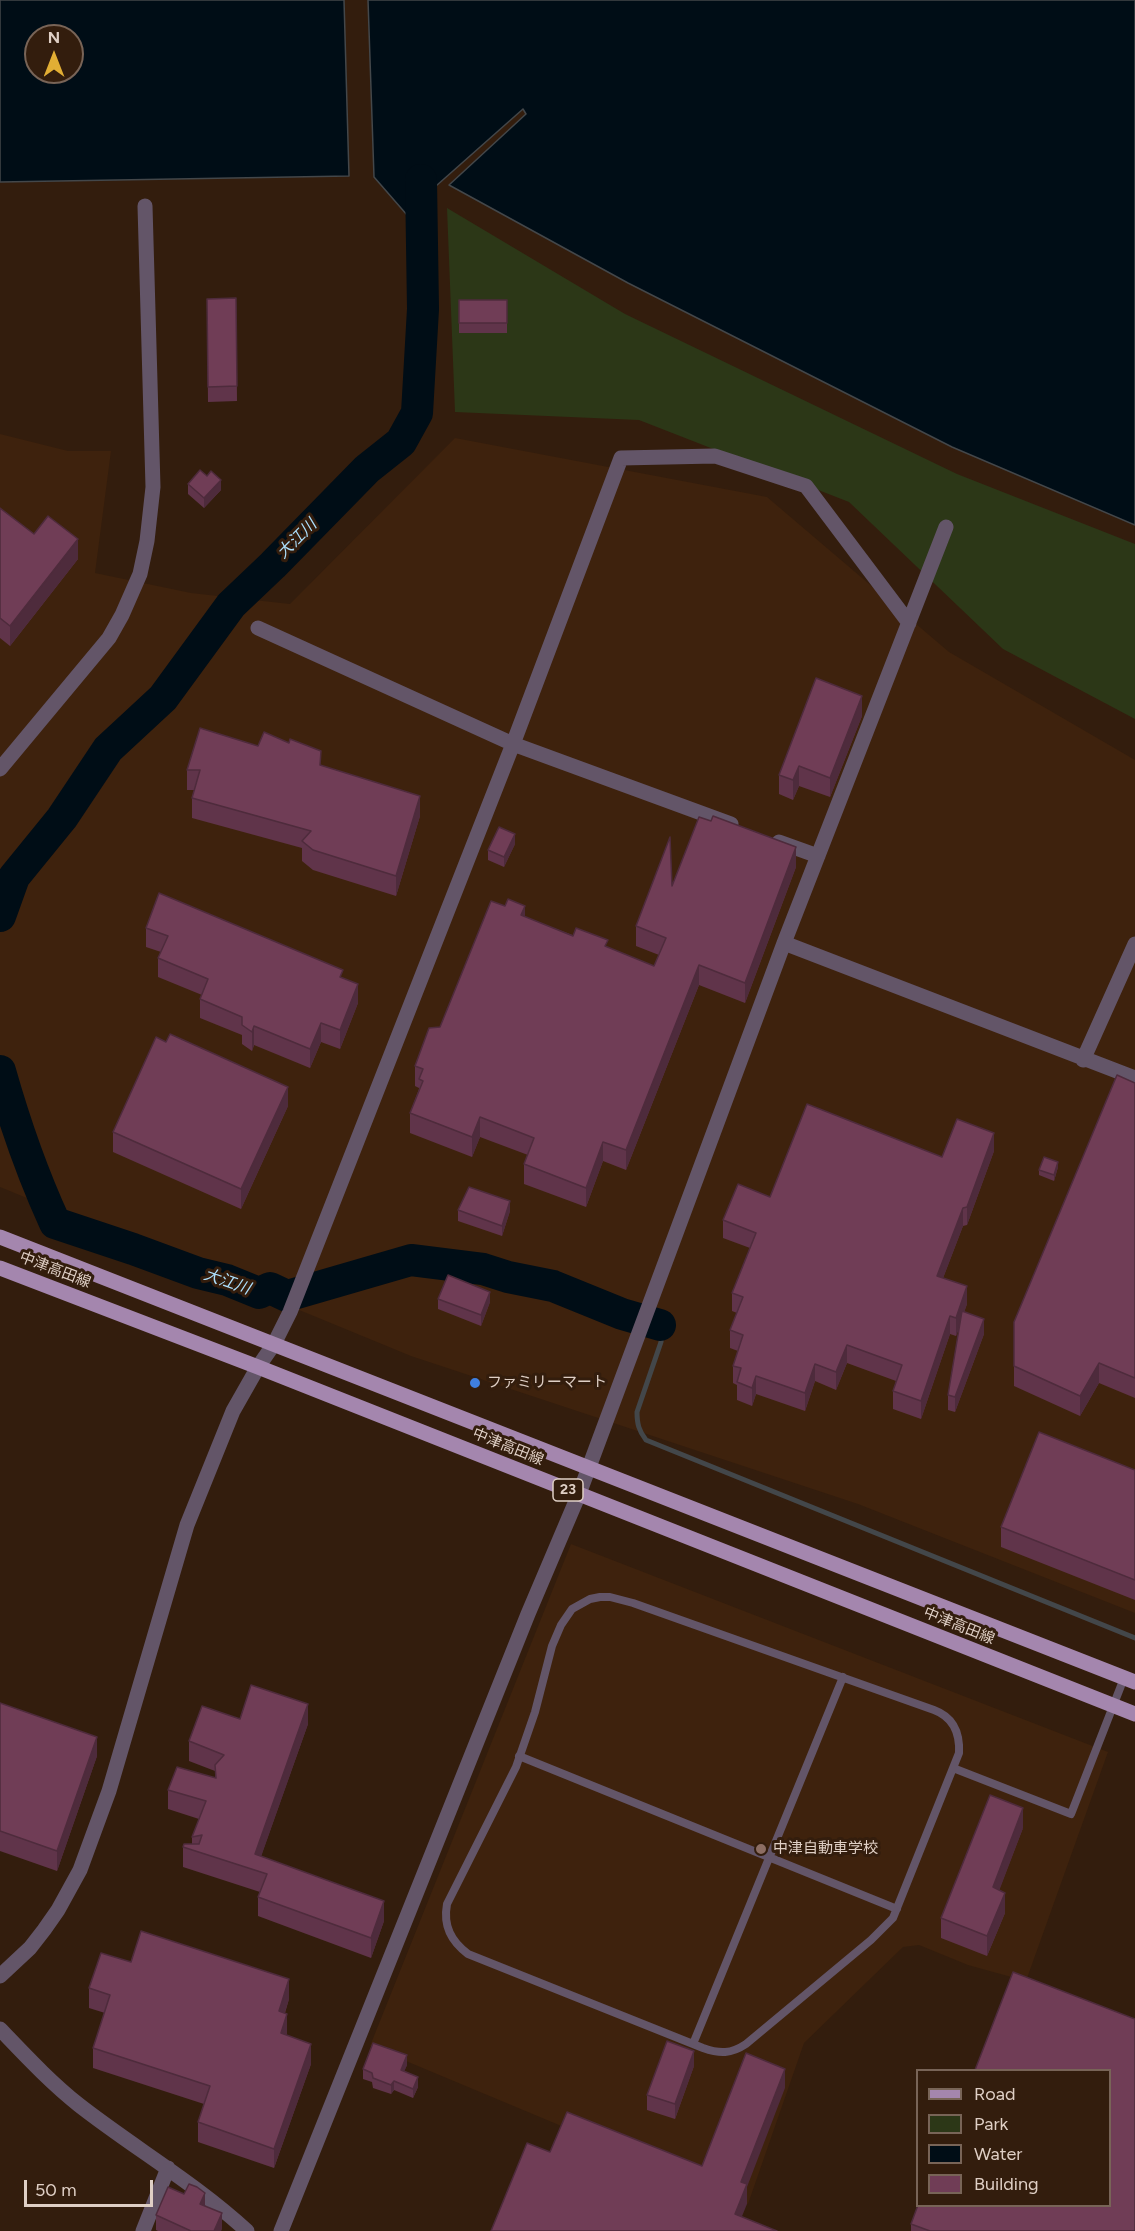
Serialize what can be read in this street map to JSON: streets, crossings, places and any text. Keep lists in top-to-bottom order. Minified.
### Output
{"streets":{"main road":["中津高田線","23"]},"water":["大江川"],"places":["ファミリーマート","中津自動車学校"],"legend":["Road","Park","Water","Building"],"scale_bar":"50 m","north":"top"}
